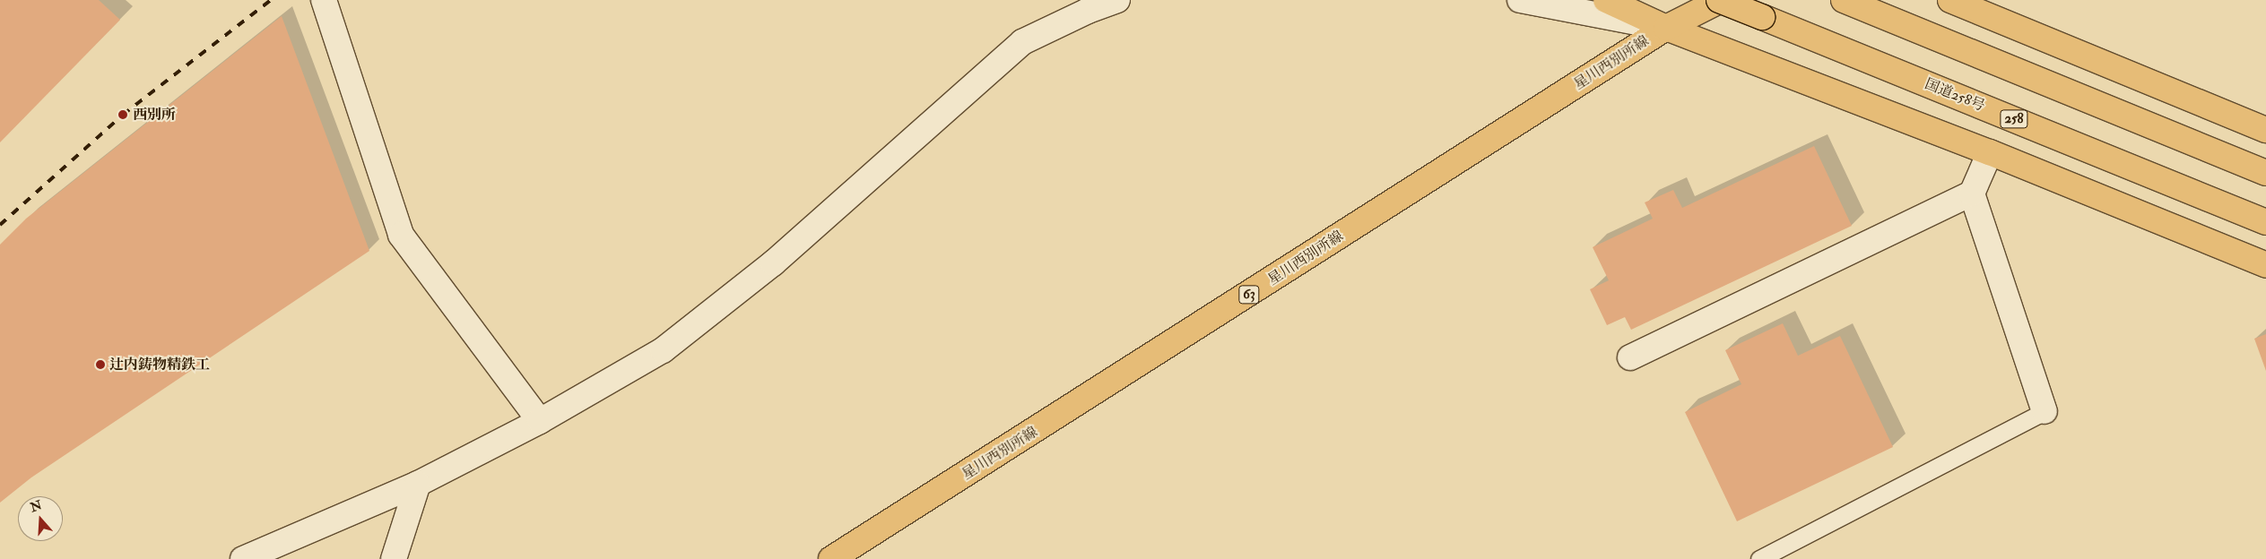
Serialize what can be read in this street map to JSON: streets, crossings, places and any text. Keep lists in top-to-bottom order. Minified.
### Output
{"streets":{"main road":["星川西別所線","国道258号","258","63"]},"crossings":[["星川西別所線","国道258号"]],"places":["西別所","辻内鋳物精鉄工"],"north":"top"}
